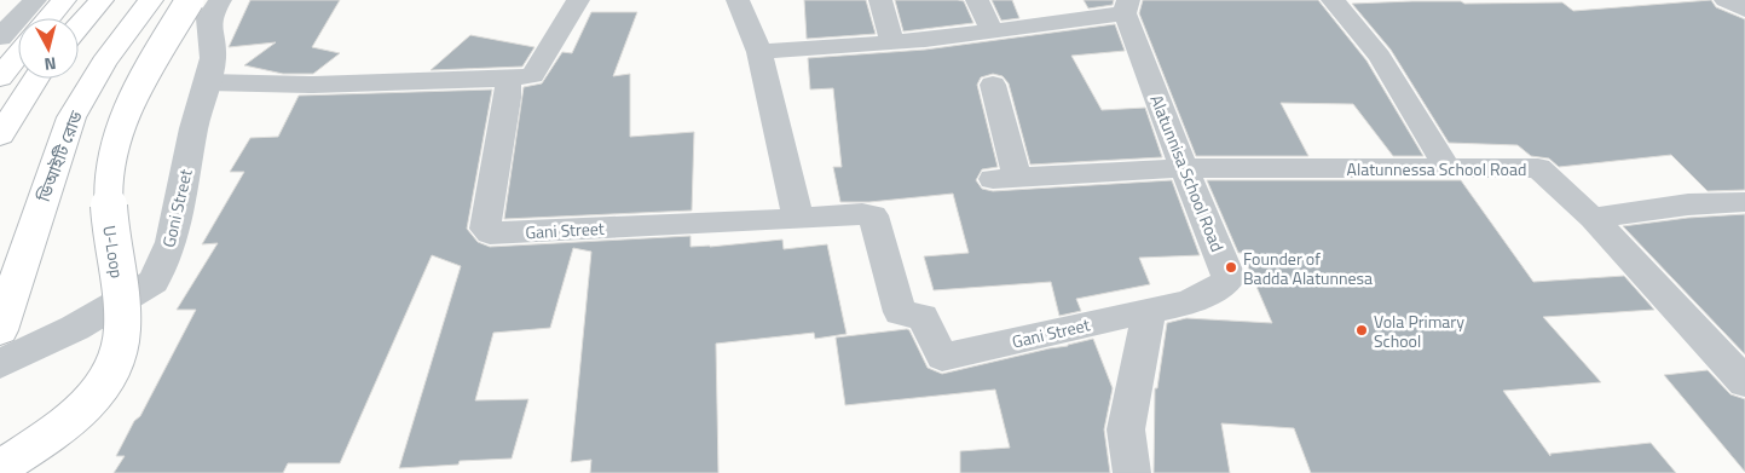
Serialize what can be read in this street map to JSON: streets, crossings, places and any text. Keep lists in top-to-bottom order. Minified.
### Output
{"streets":{"main road":["ডিআইটি রোড","U-Loop"],"street":["Alatunnessa School Road","Alatunnisa School Road","Goni Street","Gani Street"]},"crossings":[["Alatunnessa School Road","Alatunnisa School Road"],["Alatunnisa School Road","Gani Street"]],"places":["Founder of Badda Alatunnesa","Vola Primary School"],"north":"bottom"}
